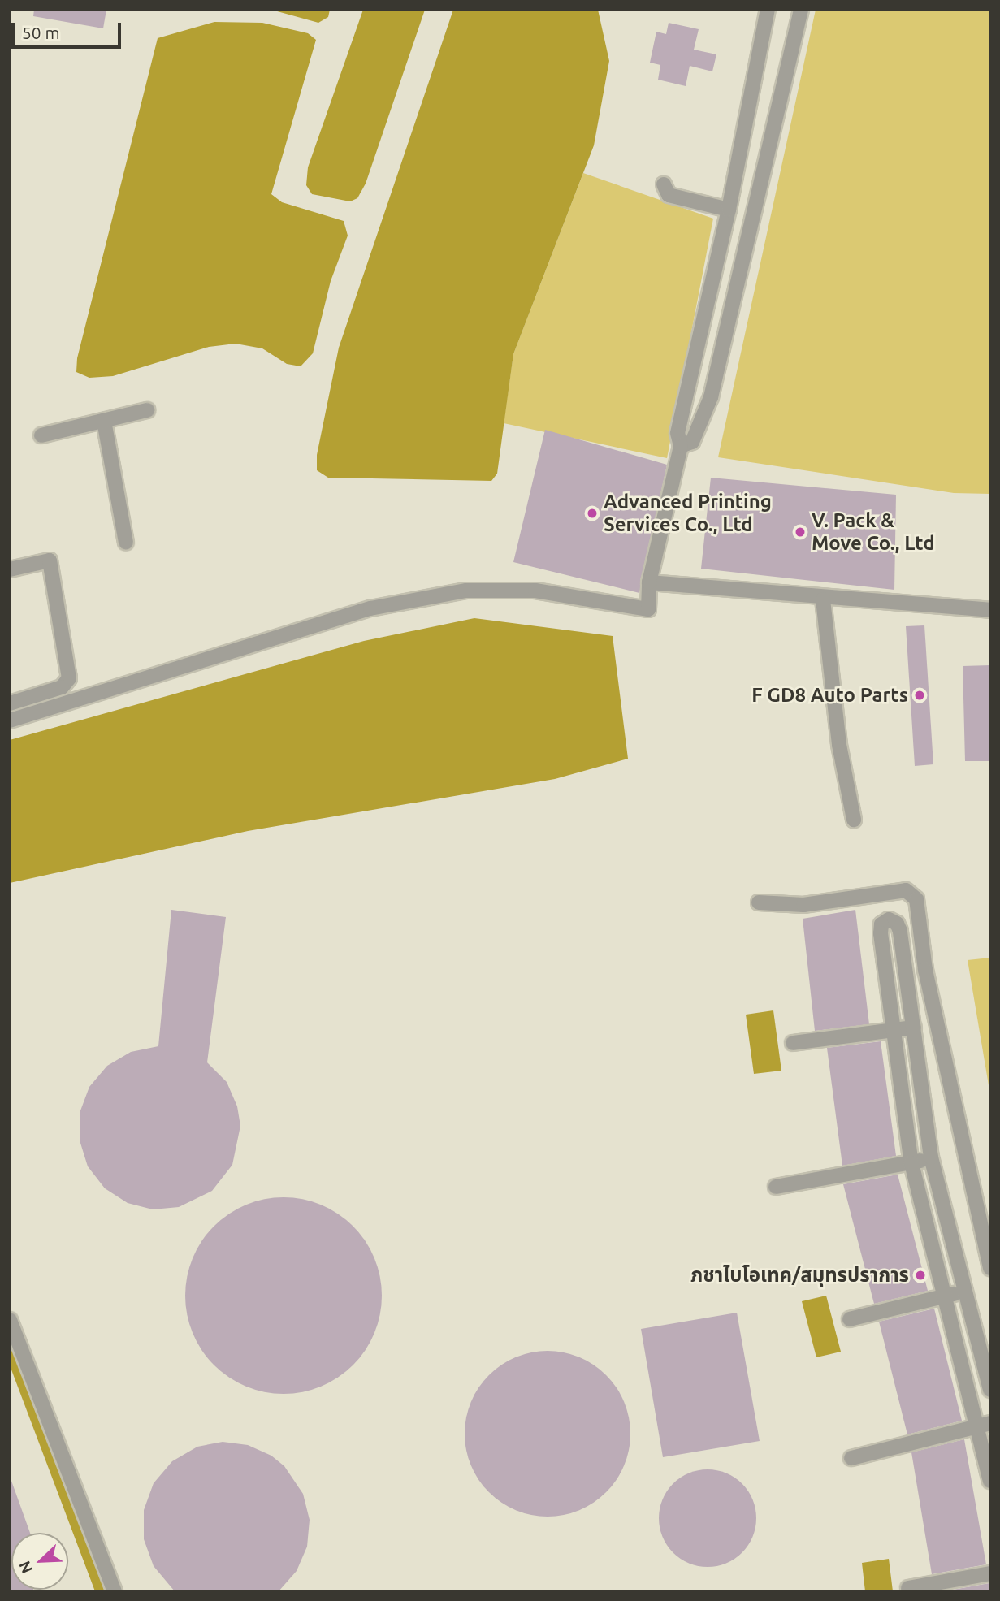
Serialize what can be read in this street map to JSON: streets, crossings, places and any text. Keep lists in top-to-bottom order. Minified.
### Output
{"places":["Advanced Printing Services Co., Ltd","V. Pack & Move Co., Ltd","F GD8 Auto Parts","ภชาไบโอเทค/สมุทรปราการ"],"scale_bar":"50 m","north":"bottom left"}
